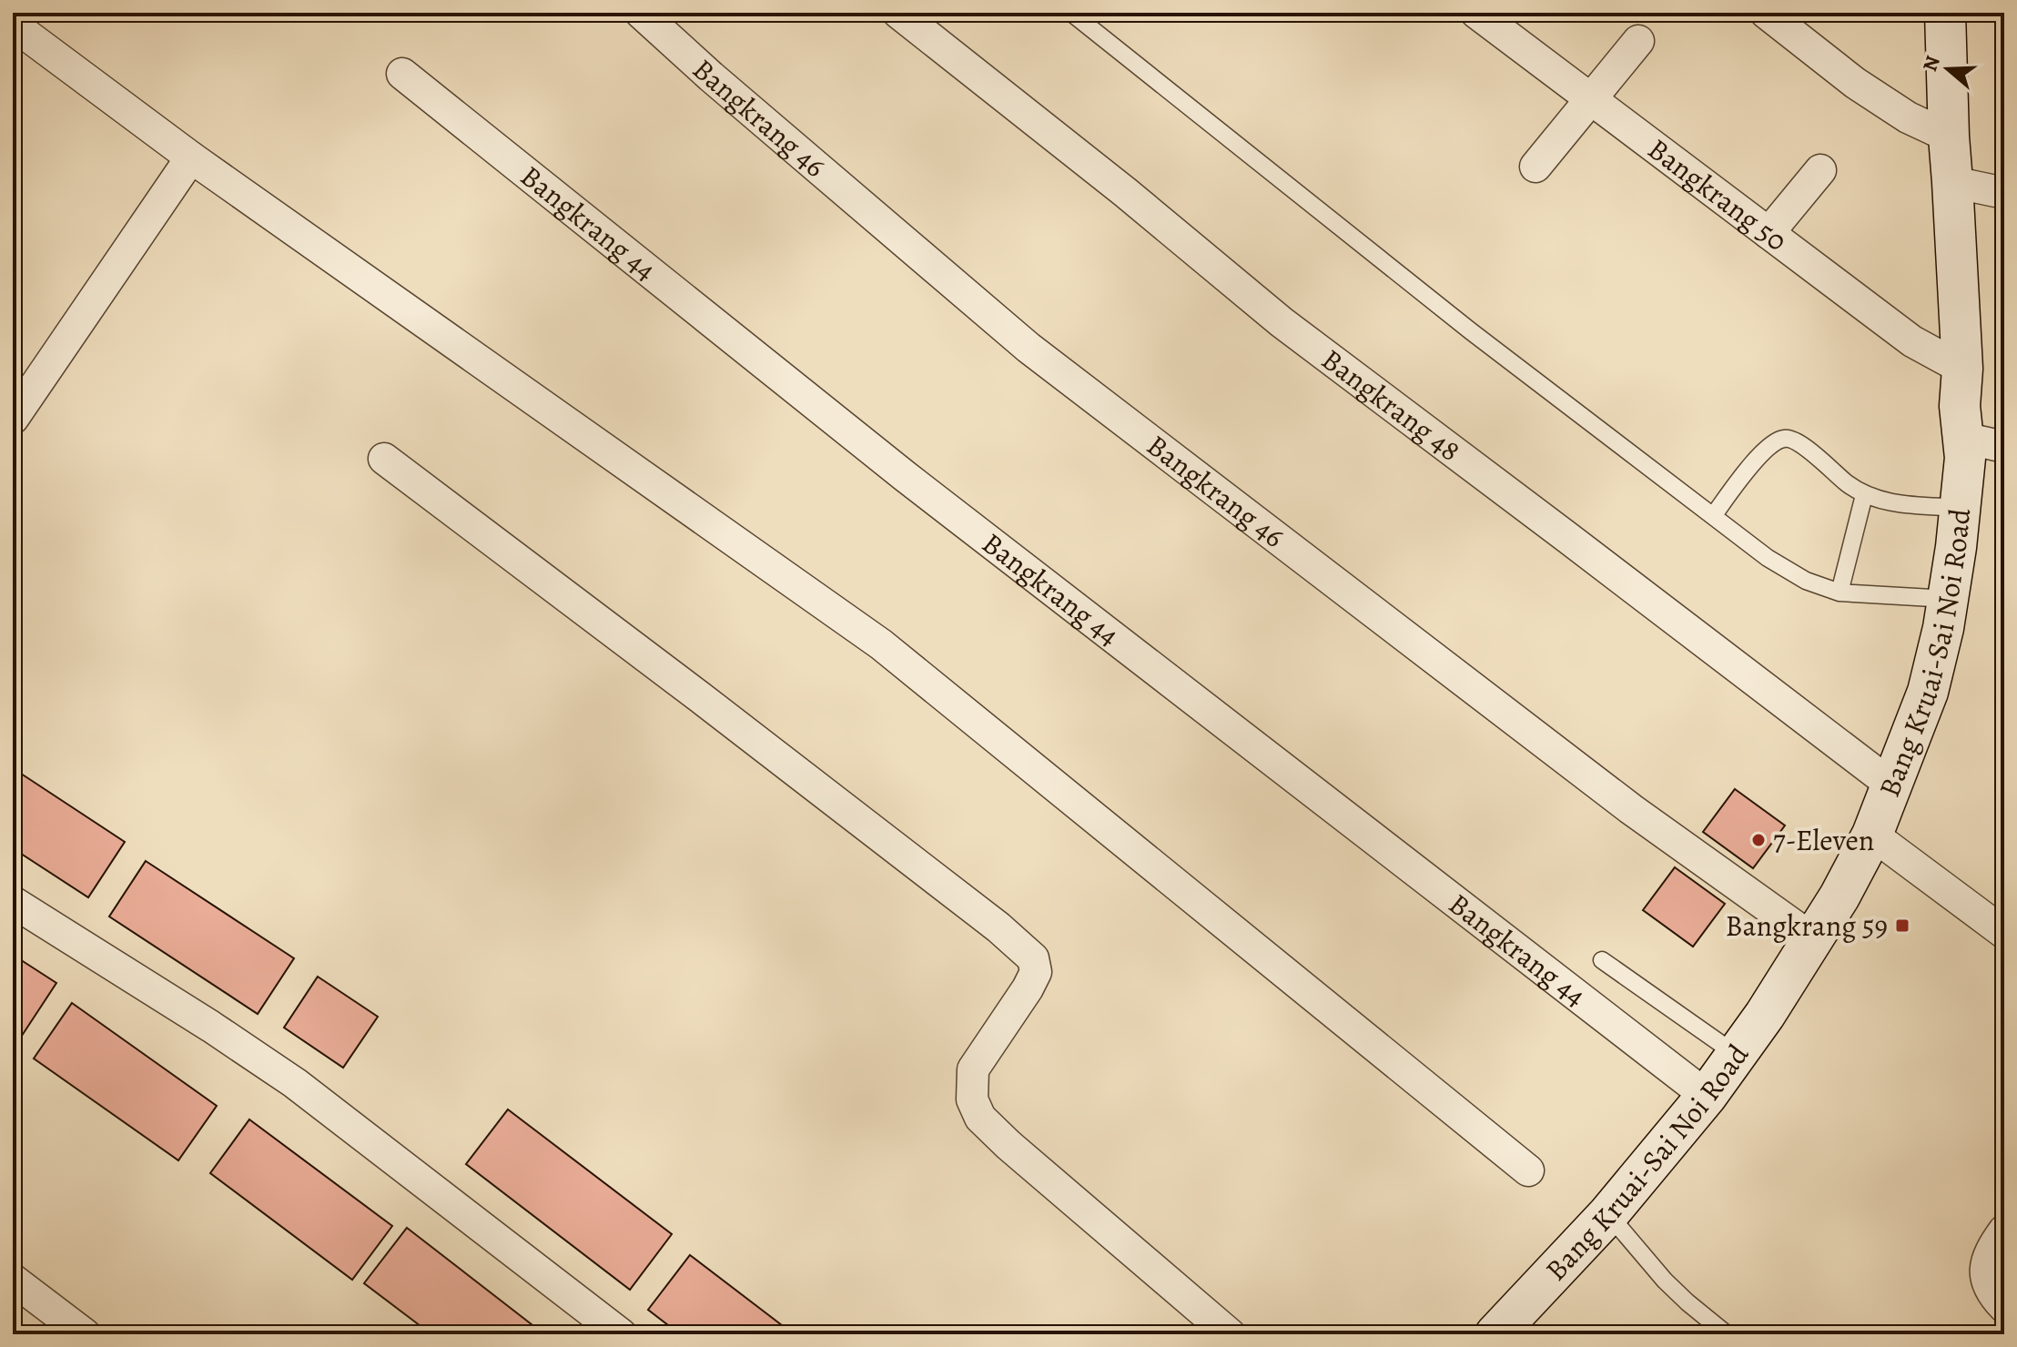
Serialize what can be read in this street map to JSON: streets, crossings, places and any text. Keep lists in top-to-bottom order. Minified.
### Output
{"streets":{"main road":["Bang Kruai-Sai Noi Road"],"street":["Bangkrang 46","Bangkrang 50","Bangkrang 44","Bangkrang 48"]},"crossings":[["Bangkrang 46","Bang Kruai-Sai Noi Road"],["Bangkrang 50","Bang Kruai-Sai Noi Road"],["Bangkrang 44","Bang Kruai-Sai Noi Road"],["Bangkrang 48","Bang Kruai-Sai Noi Road"]],"places":{"other":["7-Eleven"],"transit":["Bangkrang 59"]},"north":"left"}
